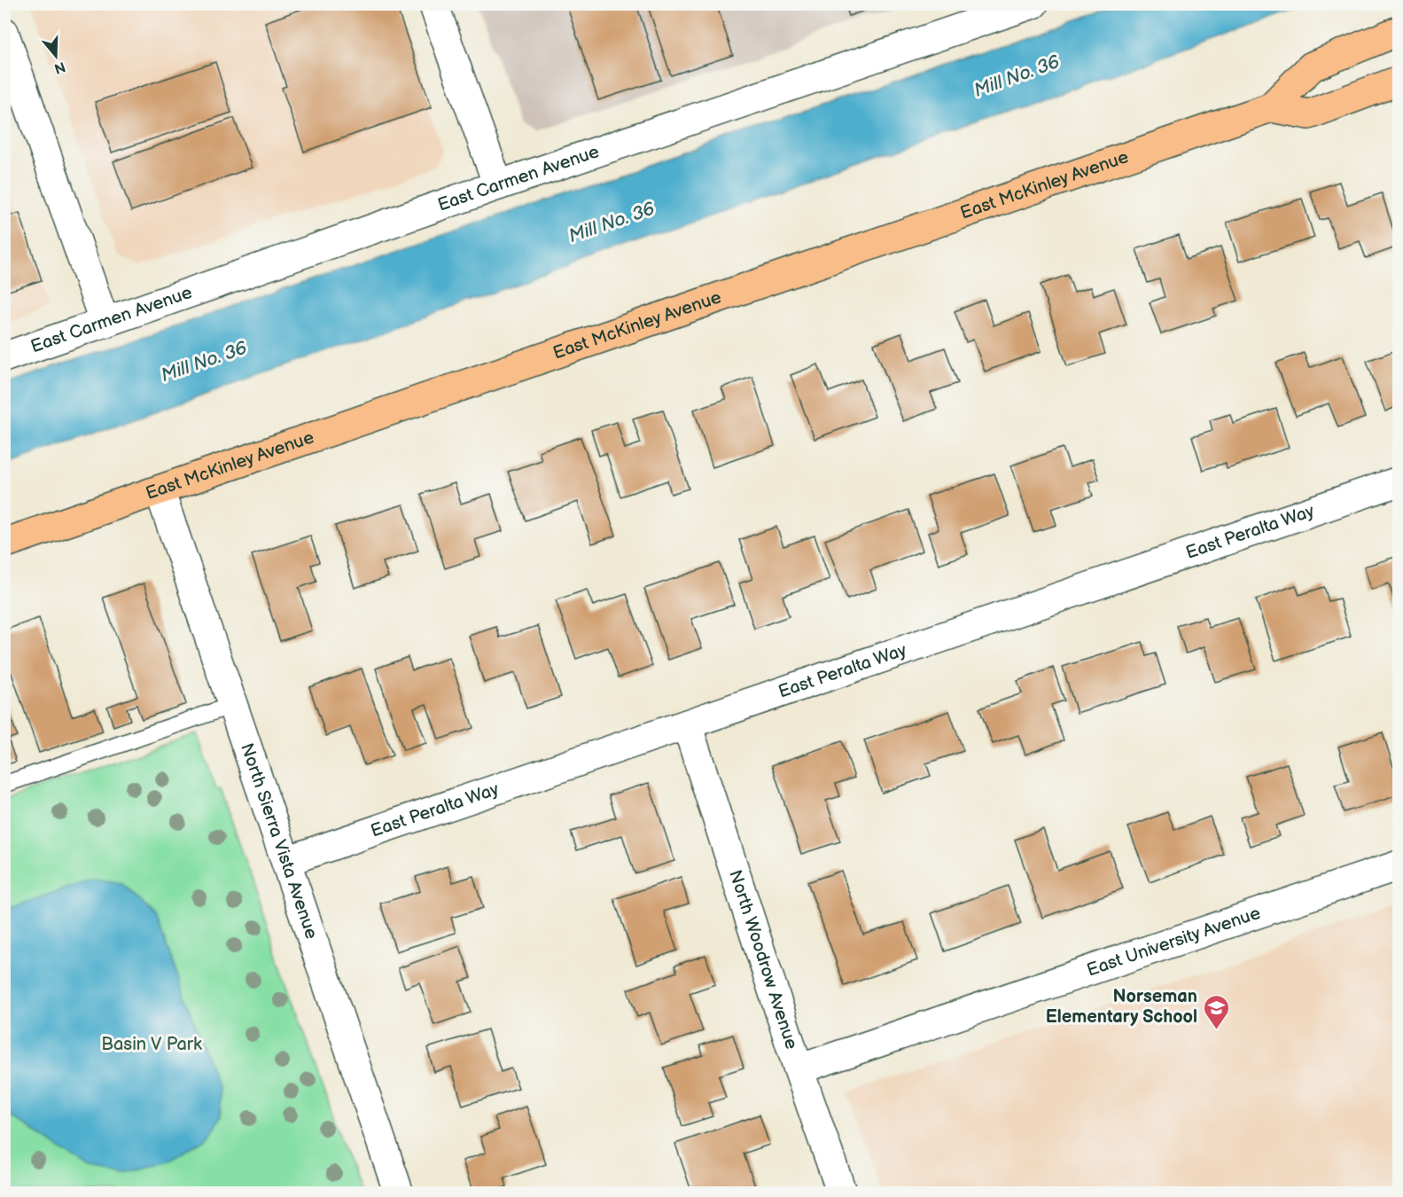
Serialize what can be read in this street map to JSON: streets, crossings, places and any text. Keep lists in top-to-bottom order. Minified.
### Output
{"streets":{"main road":["East McKinley Avenue"],"street":["East Carmen Avenue","East Peralta Way","North Sierra Vista Avenue","East University Avenue","North Woodrow Avenue"]},"crossings":[["East McKinley Avenue","North Sierra Vista Avenue"],["East Peralta Way","North Sierra Vista Avenue"],["East Peralta Way","North Woodrow Avenue"],["East University Avenue","North Woodrow Avenue"]],"water":["Mill No. 36"],"parks":["Basin V Park"],"places":{"school or university":["Norseman Elementary School"]},"north":"bottom"}
